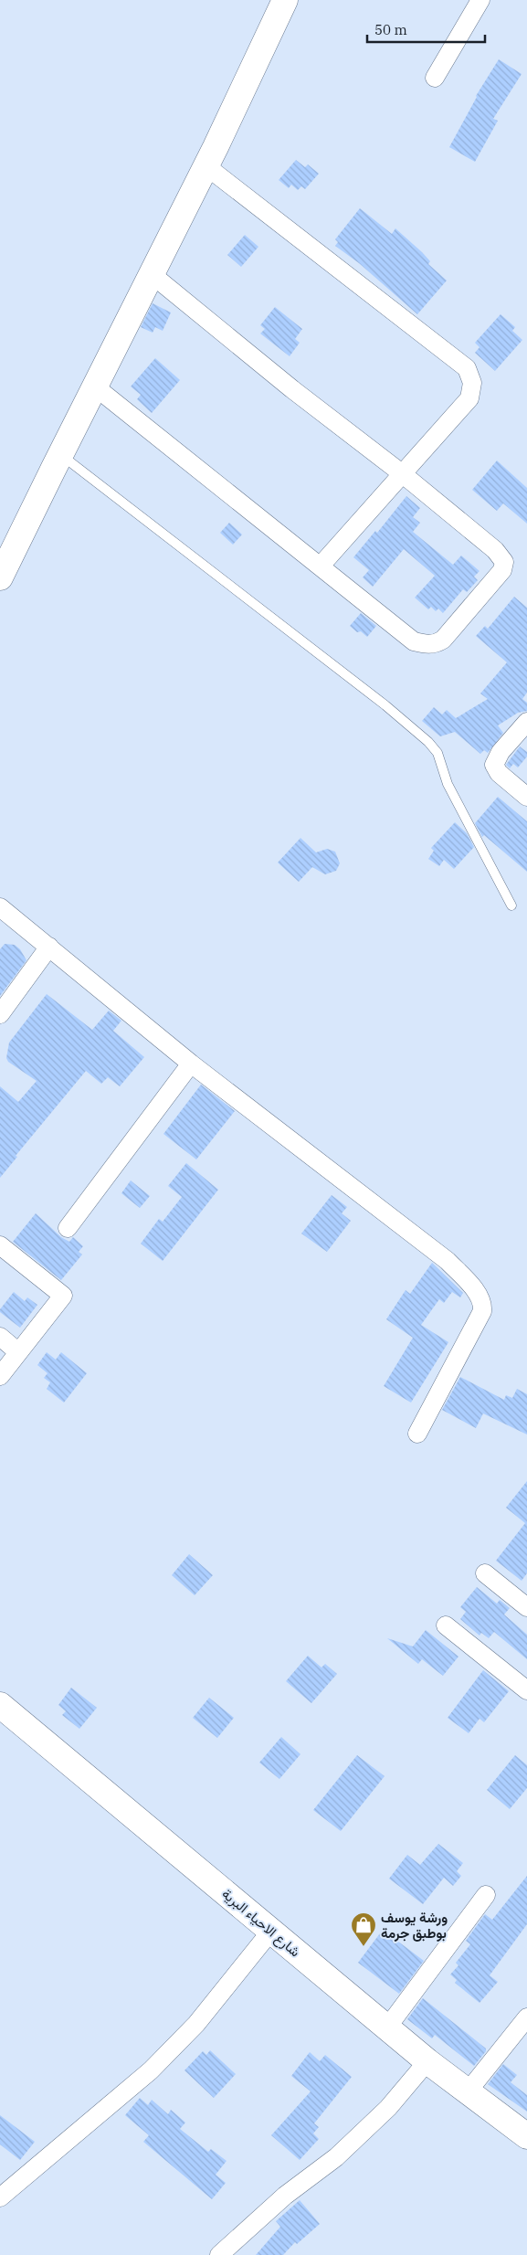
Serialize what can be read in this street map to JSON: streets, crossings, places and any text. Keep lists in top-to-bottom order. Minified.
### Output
{"streets":{"main road":["شارع الاحياء البرية"]},"places":{"shop":["ورشة يوسف بوطبق جرمة"]},"scale_bar":"50 m"}
